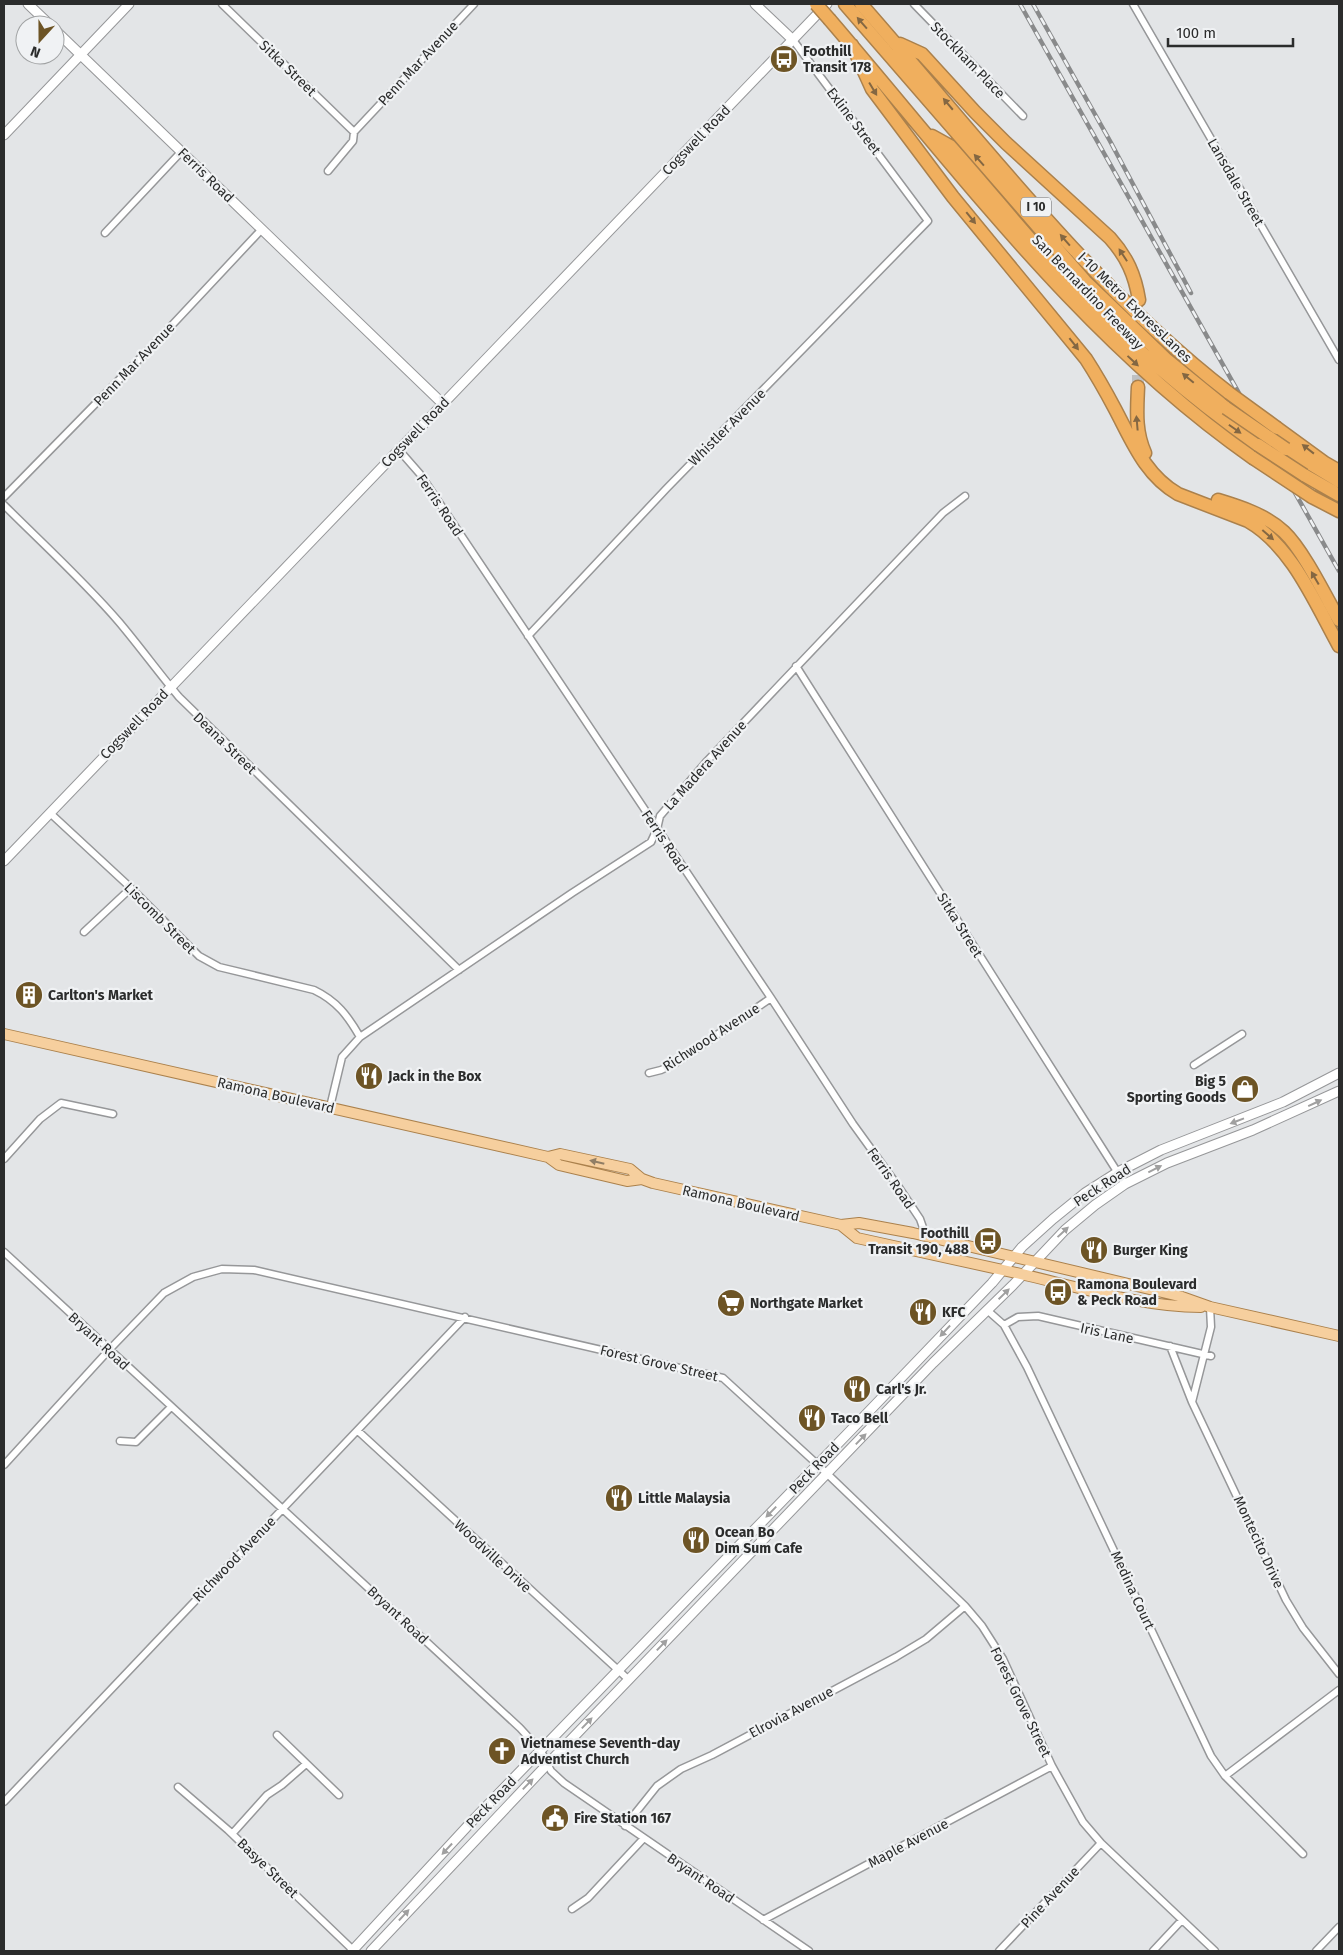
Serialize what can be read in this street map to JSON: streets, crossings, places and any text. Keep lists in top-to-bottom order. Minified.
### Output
{"streets":{"highway":["I 10","San Bernardino Freeway","I-10 Metro ExpressLanes"],"main road":["Exline Street","Cogswell Road","Ferris Road","Ramona Boulevard","Peck Road"],"street":["Stockham Place","Penn Mar Avenue","Sitka Street","Lansdale Street","Whistler Avenue","Deana Street","La Madera Avenue","Liscomb Street","Richwood Avenue","Iris Lane","Bryant Road","Forest Grove Street","Montecito Drive","Woodville Drive","Medina Court","Elrovia Avenue","Maple Avenue","Basye Street","Pine Avenue"]},"crossings":[["Penn Mar Avenue","Sitka Street"],["Penn Mar Avenue","Ferris Road"],["Sitka Street","La Madera Avenue"],["Sitka Street","Peck Road"],["Exline Street","Cogswell Road"],["Exline Street","Whistler Avenue"],["Cogswell Road","Ferris Road"],["Cogswell Road","Deana Street"],["Cogswell Road","Liscomb Street"],["Ferris Road","Whistler Avenue"],["Ferris Road","La Madera Avenue"],["Ferris Road","Richwood Avenue"],["Ferris Road","Ramona Boulevard"],["San Bernardino Freeway","I-10 Metro ExpressLanes"],["Deana Street","La Madera Avenue"],["La Madera Avenue","Liscomb Street"],["La Madera Avenue","Ramona Boulevard"],["Richwood Avenue","Bryant Road"],["Richwood Avenue","Forest Grove Street"],["Richwood Avenue","Woodville Drive"],["Ramona Boulevard","Peck Road"],["Peck Road","Bryant Road"],["Peck Road","Forest Grove Street"],["Peck Road","Woodville Drive"],["Peck Road","Medina Court"],["Peck Road","Basye Street"],["Iris Lane","Montecito Drive"],["Iris Lane","Medina Court"],["Bryant Road","Forest Grove Street"],["Bryant Road","Elrovia Avenue"],["Bryant Road","Maple Avenue"],["Forest Grove Street","Elrovia Avenue"],["Forest Grove Street","Maple Avenue"],["Forest Grove Street","Pine Avenue"]],"places":{"bus stop":["Foothill Transit 178","Foothill Transit 190, 488","Ramona Boulevard & Peck Road"],"building":["Carlton's Market"],"restaurant":["Jack in the Box","Burger King","KFC","Carl's Jr.","Taco Bell","Little Malaysia","Ocean Bo Dim Sum Cafe"],"shop":["Big 5 Sporting Goods"],"supermarket":["Northgate Market"],"church":["Vietnamese Seventh-day Adventist Church"],"public building":["Fire Station 167"]},"scale_bar":"100 m","north":"bottom"}
